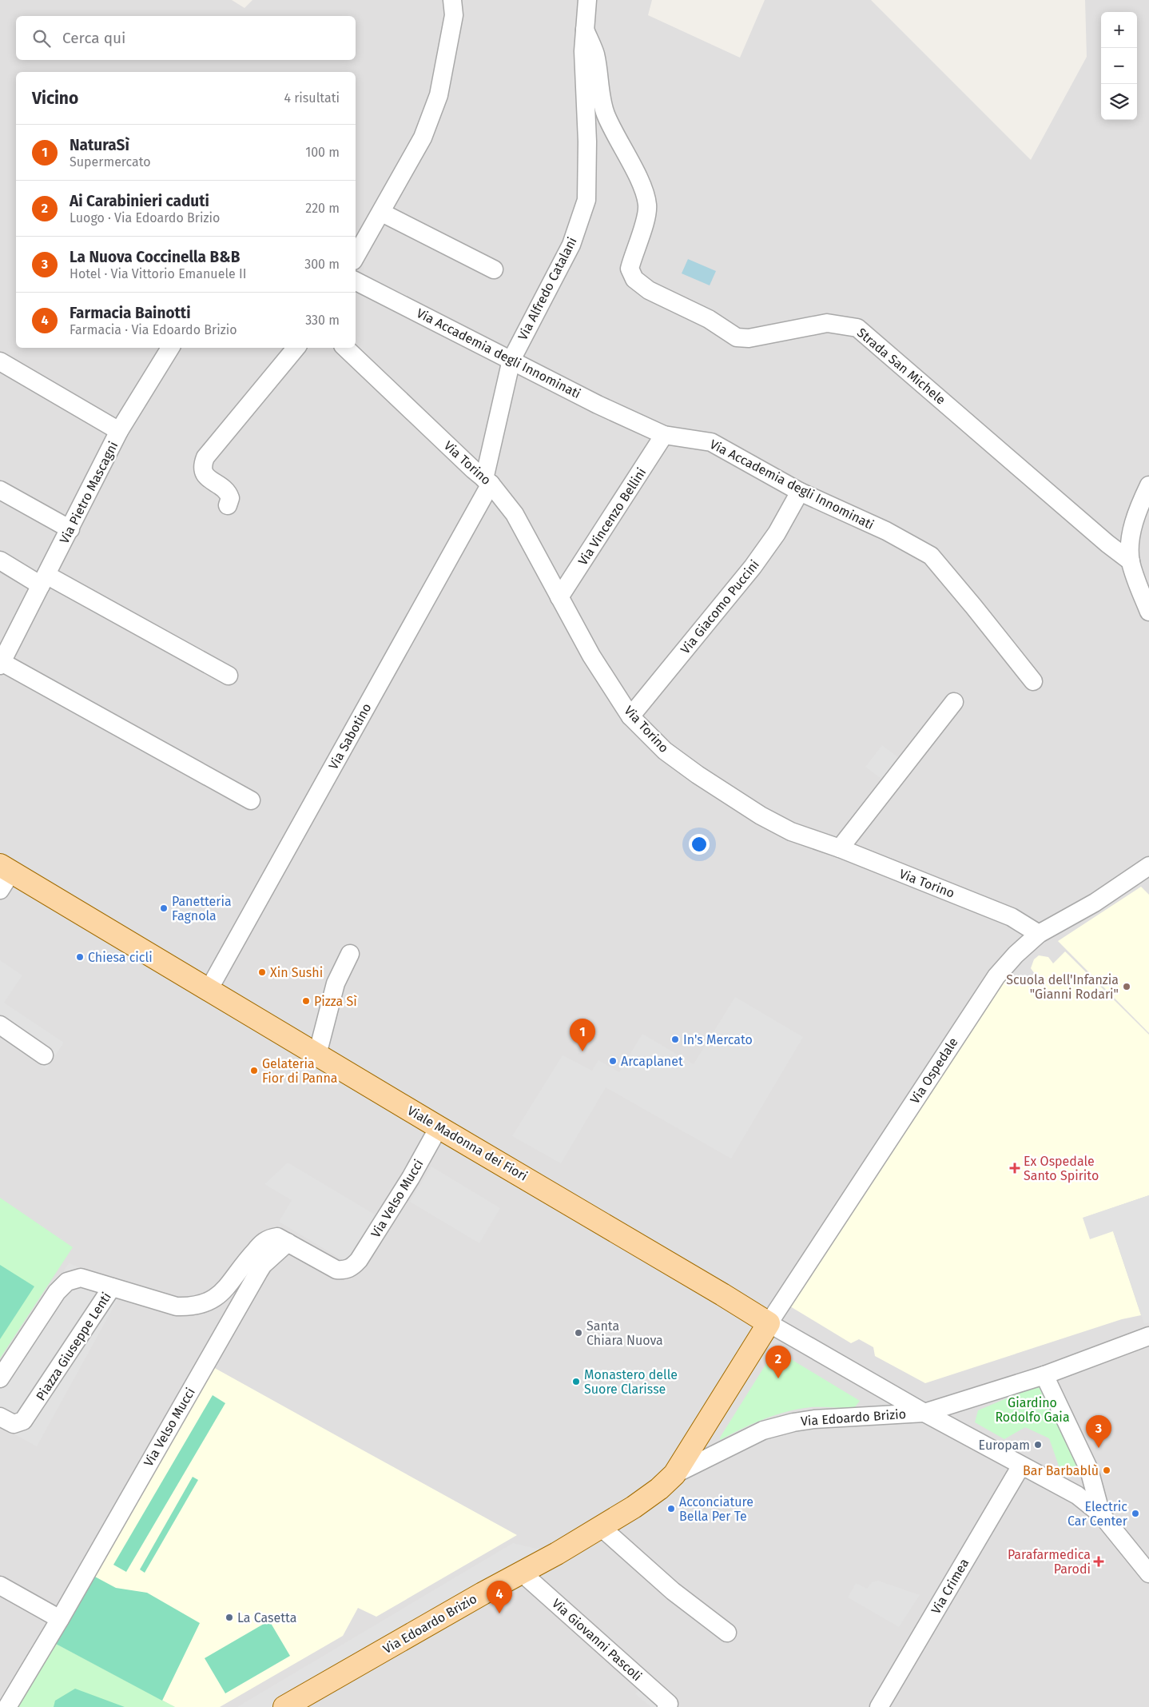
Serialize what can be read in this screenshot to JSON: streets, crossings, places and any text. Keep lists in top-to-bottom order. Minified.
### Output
{"streets":{"main road":["Viale Madonna dei Fiori","Via Edoardo Brizio"],"street":["Via Alfredo Catalani","Via Accademia degli Innominati","Strada San Michele","Via Torino","Via Pietro Mascagni","Via Vincenzo Bellini","Via Giacomo Puccini","Via Sabotino","Via Ospedale","Via Velso Mucci","Piazza Giuseppe Lenti","Via Crimea","Via Giovanni Pascoli"]},"crossings":[["Via Alfredo Catalani","Via Accademia degli Innominati"],["Via Alfredo Catalani","Strada San Michele"],["Via Alfredo Catalani","Via Torino"],["Via Alfredo Catalani","Via Sabotino"],["Via Accademia degli Innominati","Via Vincenzo Bellini"],["Via Accademia degli Innominati","Via Giacomo Puccini"],["Via Torino","Via Vincenzo Bellini"],["Via Torino","Via Giacomo Puccini"],["Via Torino","Via Sabotino"],["Via Torino","Via Ospedale"],["Via Sabotino","Viale Madonna dei Fiori"],["Via Ospedale","Viale Madonna dei Fiori"],["Via Ospedale","Via Edoardo Brizio"],["Viale Madonna dei Fiori","Via Velso Mucci"],["Viale Madonna dei Fiori","Via Edoardo Brizio"],["Viale Madonna dei Fiori","Via Crimea"],["Via Velso Mucci","Piazza Giuseppe Lenti"],["Via Edoardo Brizio","Via Giovanni Pascoli"]],"parks":["Giardino Rodolfo Gaia"],"places":{"other":["Panetteria Fagnola","Chiesa cicli","Xin Sushi","Scuola dell'Infanzia \"Gianni Rodari\"","Pizza Sì","In's Mercato","Arcaplanet","Gelateria Fior di Panna","Santa Chiara Nuova","Monastero delle Suore Clarisse","Europam","Bar Barbablù","Acconciature Bella Per Te","Electric Car Center","La Casetta"],"health":["Ex Ospedale Santo Spirito","Parafarmedica Parodi"]},"page":{"map_buttons":["+","−"],"search":"Cerca qui","heading":["Vicino","4 risultati"],"list":[{"mark":"1","name":"NaturaSì","note":"Supermercato","value":"100 m"},{"mark":"2","name":"Ai Carabinieri caduti","note":"Luogo · Via Edoardo Brizio","value":"220 m"},{"mark":"3","name":"La Nuova Coccinella B&B","note":"Hotel · Via Vittorio Emanuele II","value":"300 m"},{"mark":"4","name":"Farmacia Bainotti","note":"Farmacia · Via Edoardo Brizio","value":"330 m"}],"pins":["1","2","3","4"]}}
